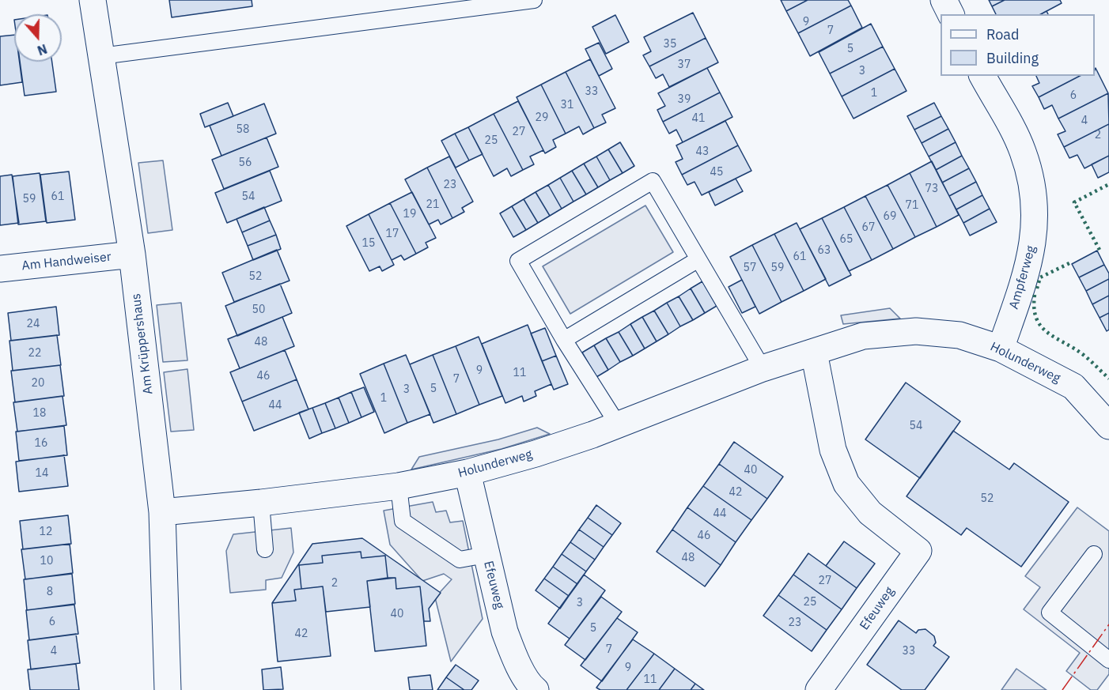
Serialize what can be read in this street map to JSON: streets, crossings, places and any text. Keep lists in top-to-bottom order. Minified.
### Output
{"streets":{"street":["Am Handweiser","Ampferweg","Am Krüppershaus","Holunderweg","Efeuweg"]},"crossings":[["Am Handweiser","Am Krüppershaus"],["Ampferweg","Holunderweg"],["Am Krüppershaus","Holunderweg"],["Holunderweg","Efeuweg"]],"house_numbers":["9","7","35","5","37","3","33","1","6","39","31","29","41","4","58","27","2","25","43","56","45","23","73","61","54","59","21","71","19","69","67","17","65","15","63","61","57","59","52","50","24","48","22","9","11","46","7","20","5","3","1","44","18","54","16","40","14","42","52","44","12","46","48","10","27","2","8","25","3","40","6","23","5","42","7","4","33","9","11"],"legend":["Road","Building"],"north":"bottom"}
